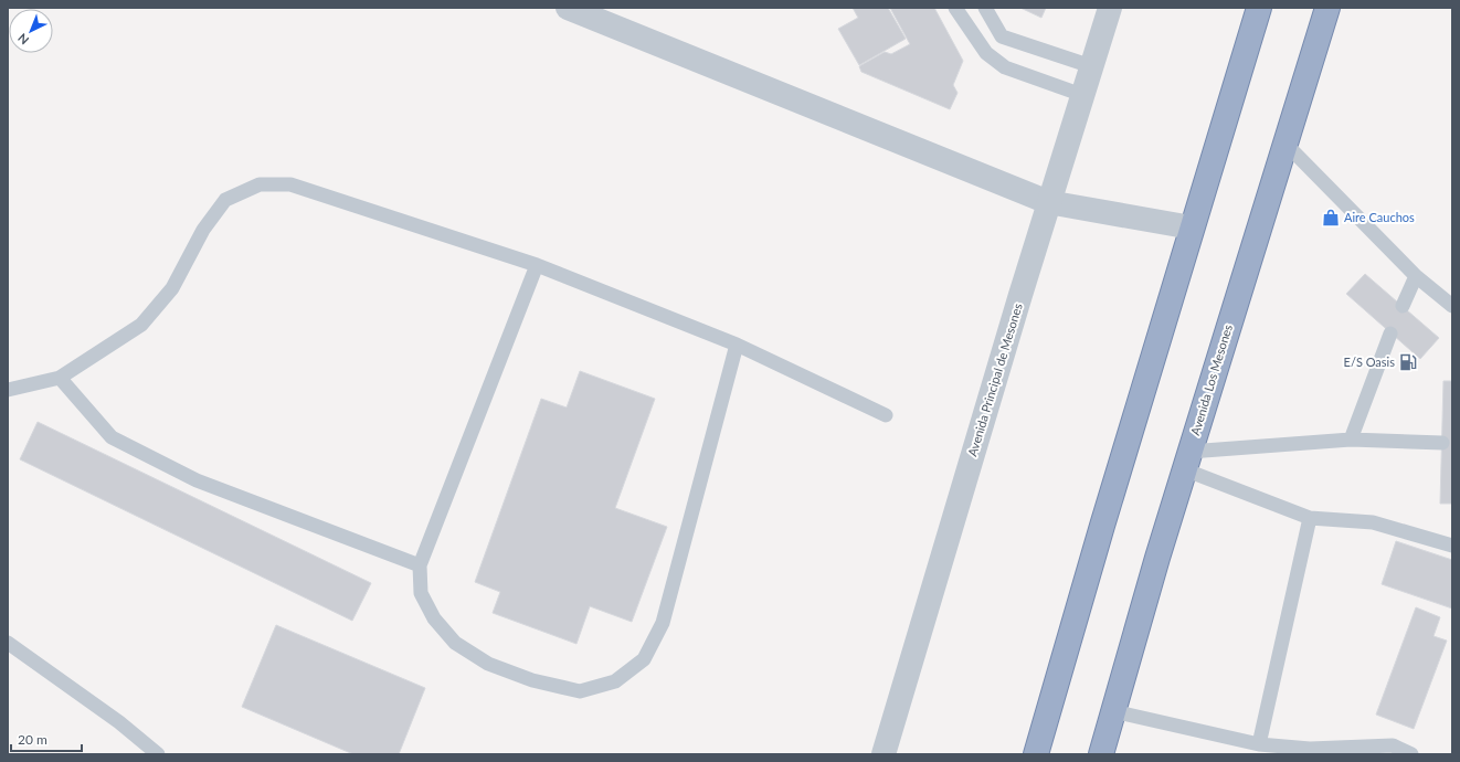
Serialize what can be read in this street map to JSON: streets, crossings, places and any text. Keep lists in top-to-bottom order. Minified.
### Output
{"streets":{"highway":["Avenida Los Mesones"],"street":["Avenida Principal de Mesones"]},"places":{"shop":["Aire Cauchos"],"fuel station":["E/S Oasis"]},"scale_bar":"20 m","north":"bottom left"}
